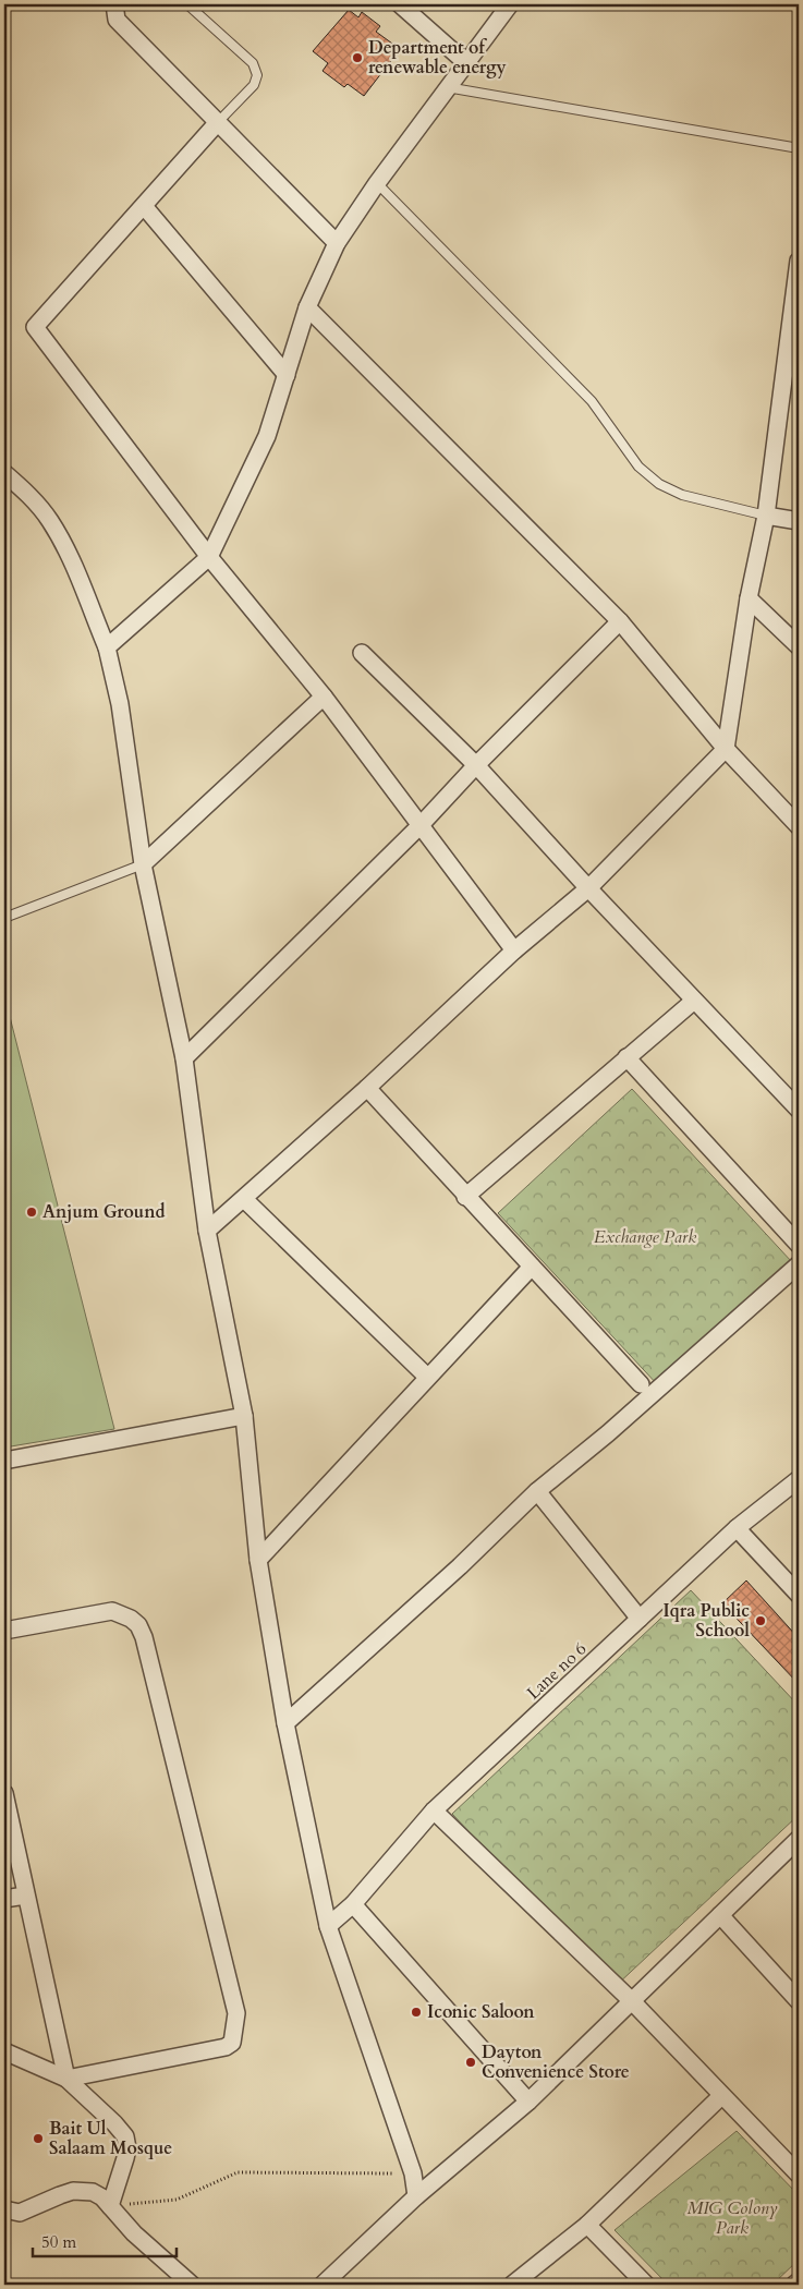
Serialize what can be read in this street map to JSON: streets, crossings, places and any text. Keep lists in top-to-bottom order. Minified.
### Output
{"streets":{"street":["Lane no 6"]},"parks":["Exchange Park","MIG Colony Park"],"places":["Department of renewable energy","Anjum Ground","Iqra Public School","Iconic Saloon","Dayton Convenience Store","Bait Ul Salaam Mosque"],"scale_bar":"50 m"}
